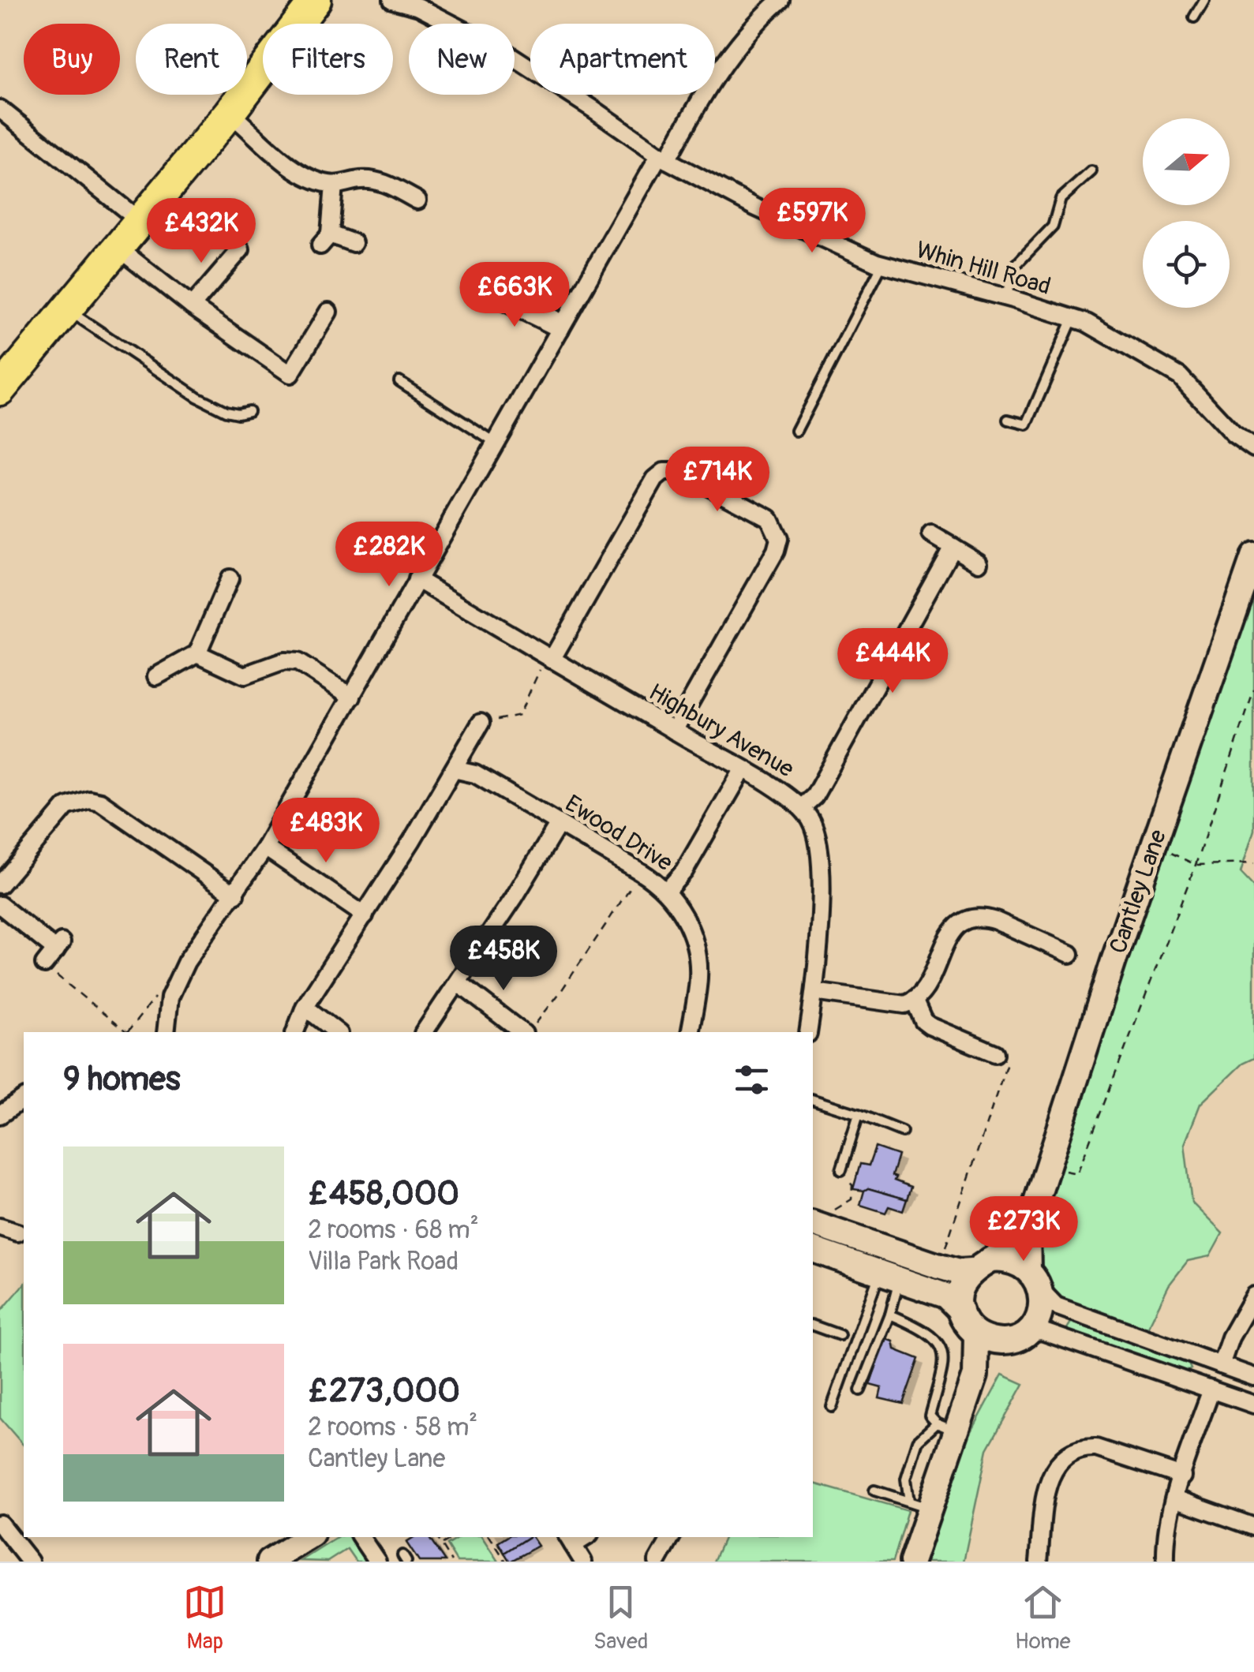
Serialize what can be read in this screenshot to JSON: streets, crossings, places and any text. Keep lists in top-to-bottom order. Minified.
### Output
{"streets":{"main road":["Cantley Lane"],"street":["Whin Hill Road","Highbury Avenue","Ewood Drive"]},"north":"right","page":{"chip":["Buy","Rent","Filters","New","Apartment"],"price":["£597K","£432K","£663K","£714K","£282K","£444K","£483K","£458K","£273K"],"heading":"9 homes","list":[{"name":"£458,000","note":"2 rooms · 68 m² · Villa Park Road"},{"name":"£273,000","note":"2 rooms · 58 m² · Cantley Lane"}],"tabs":["Map","Saved","Home"]}}
